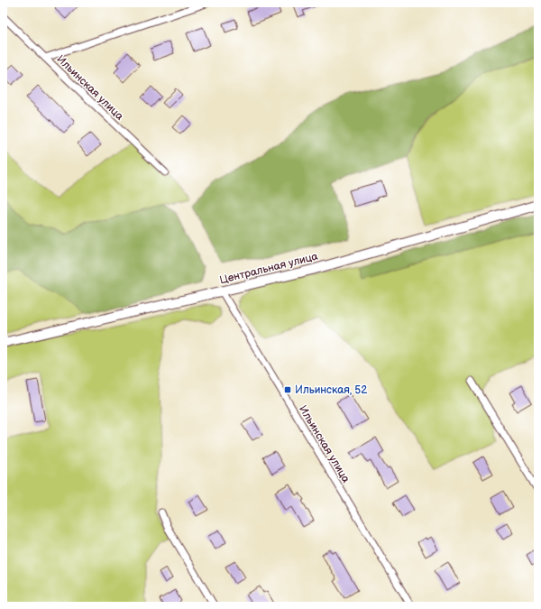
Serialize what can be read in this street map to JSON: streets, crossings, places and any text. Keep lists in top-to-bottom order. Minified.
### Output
{"streets":{"street":["Ильинская улица","Центральная улица"]},"crossings":[["Ильинская улица","Центральная улица"]],"places":{"transit":["Ильинская, 52"]}}
